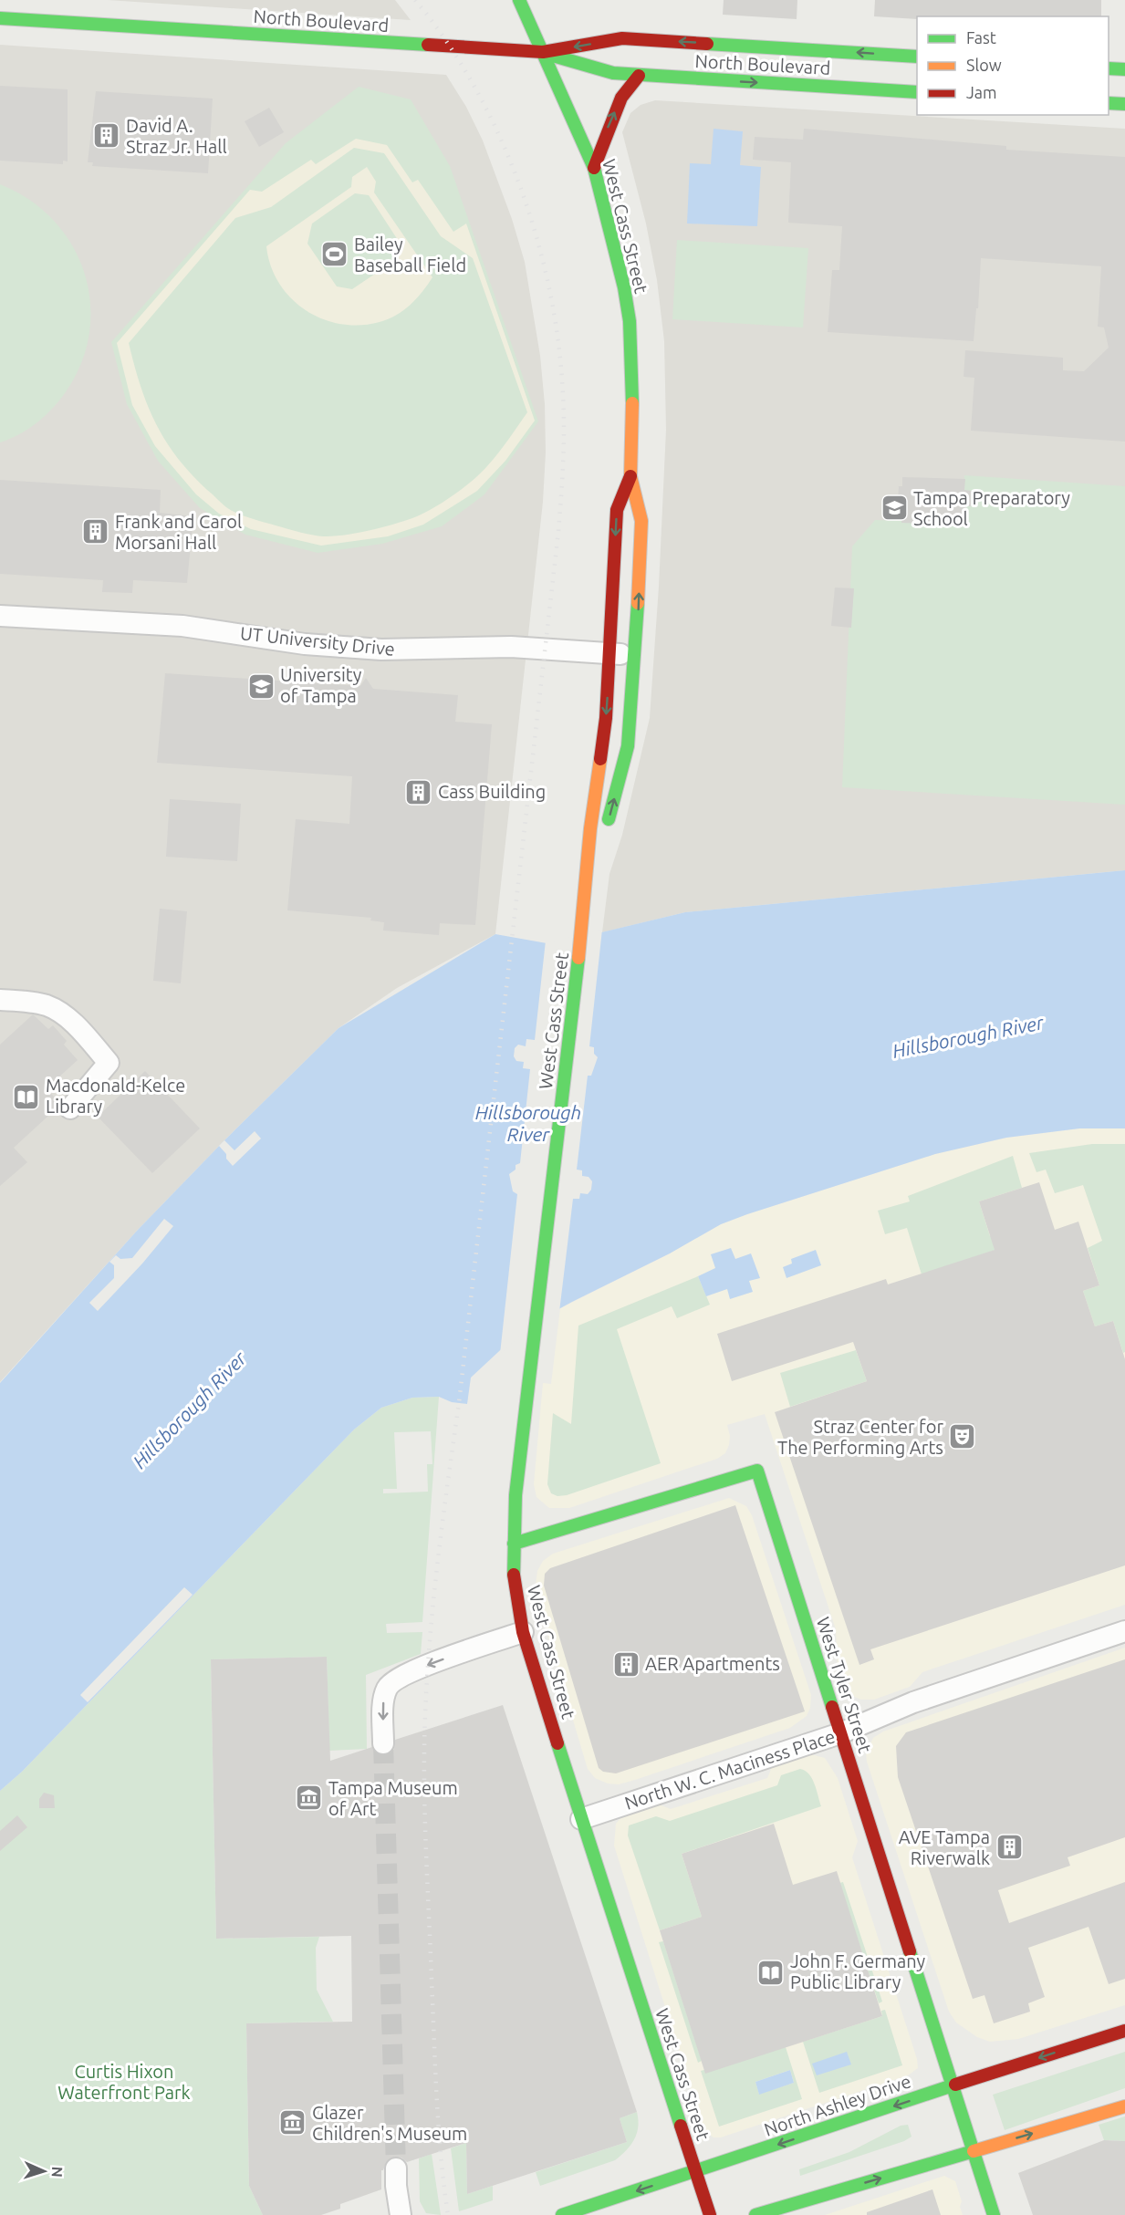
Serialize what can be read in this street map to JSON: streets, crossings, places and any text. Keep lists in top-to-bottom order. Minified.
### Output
{"streets":{"main road":["North Boulevard","West Cass Street","West Tyler Street","North Ashley Drive"],"street":["UT University Drive","North W. C. Maciness Place"]},"crossings":[["North Boulevard","West Cass Street"],["West Cass Street","UT University Drive"],["West Cass Street","West Tyler Street"],["West Cass Street","North W. C. Maciness Place"],["West Cass Street","North Ashley Drive"],["West Tyler Street","North W. C. Maciness Place"],["West Tyler Street","North Ashley Drive"]],"water":["Hillsborough River"],"parks":["Curtis Hixon Waterfront Park"],"places":{"building":["David A. Straz Jr. Hall","Frank and Carol Morsani Hall","Cass Building","AER Apartments","AVE Tampa Riverwalk"],"sports":["Bailey Baseball Field"],"school or university":["Tampa Preparatory School","University of Tampa"],"library":["Macdonald-Kelce Library","John F. Germany Public Library"],"theatre":["Straz Center for The Performing Arts"],"museum":["Tampa Museum of Art","Glazer Children's Museum"]},"legend":["Fast","Slow","Jam"],"north":"right"}
